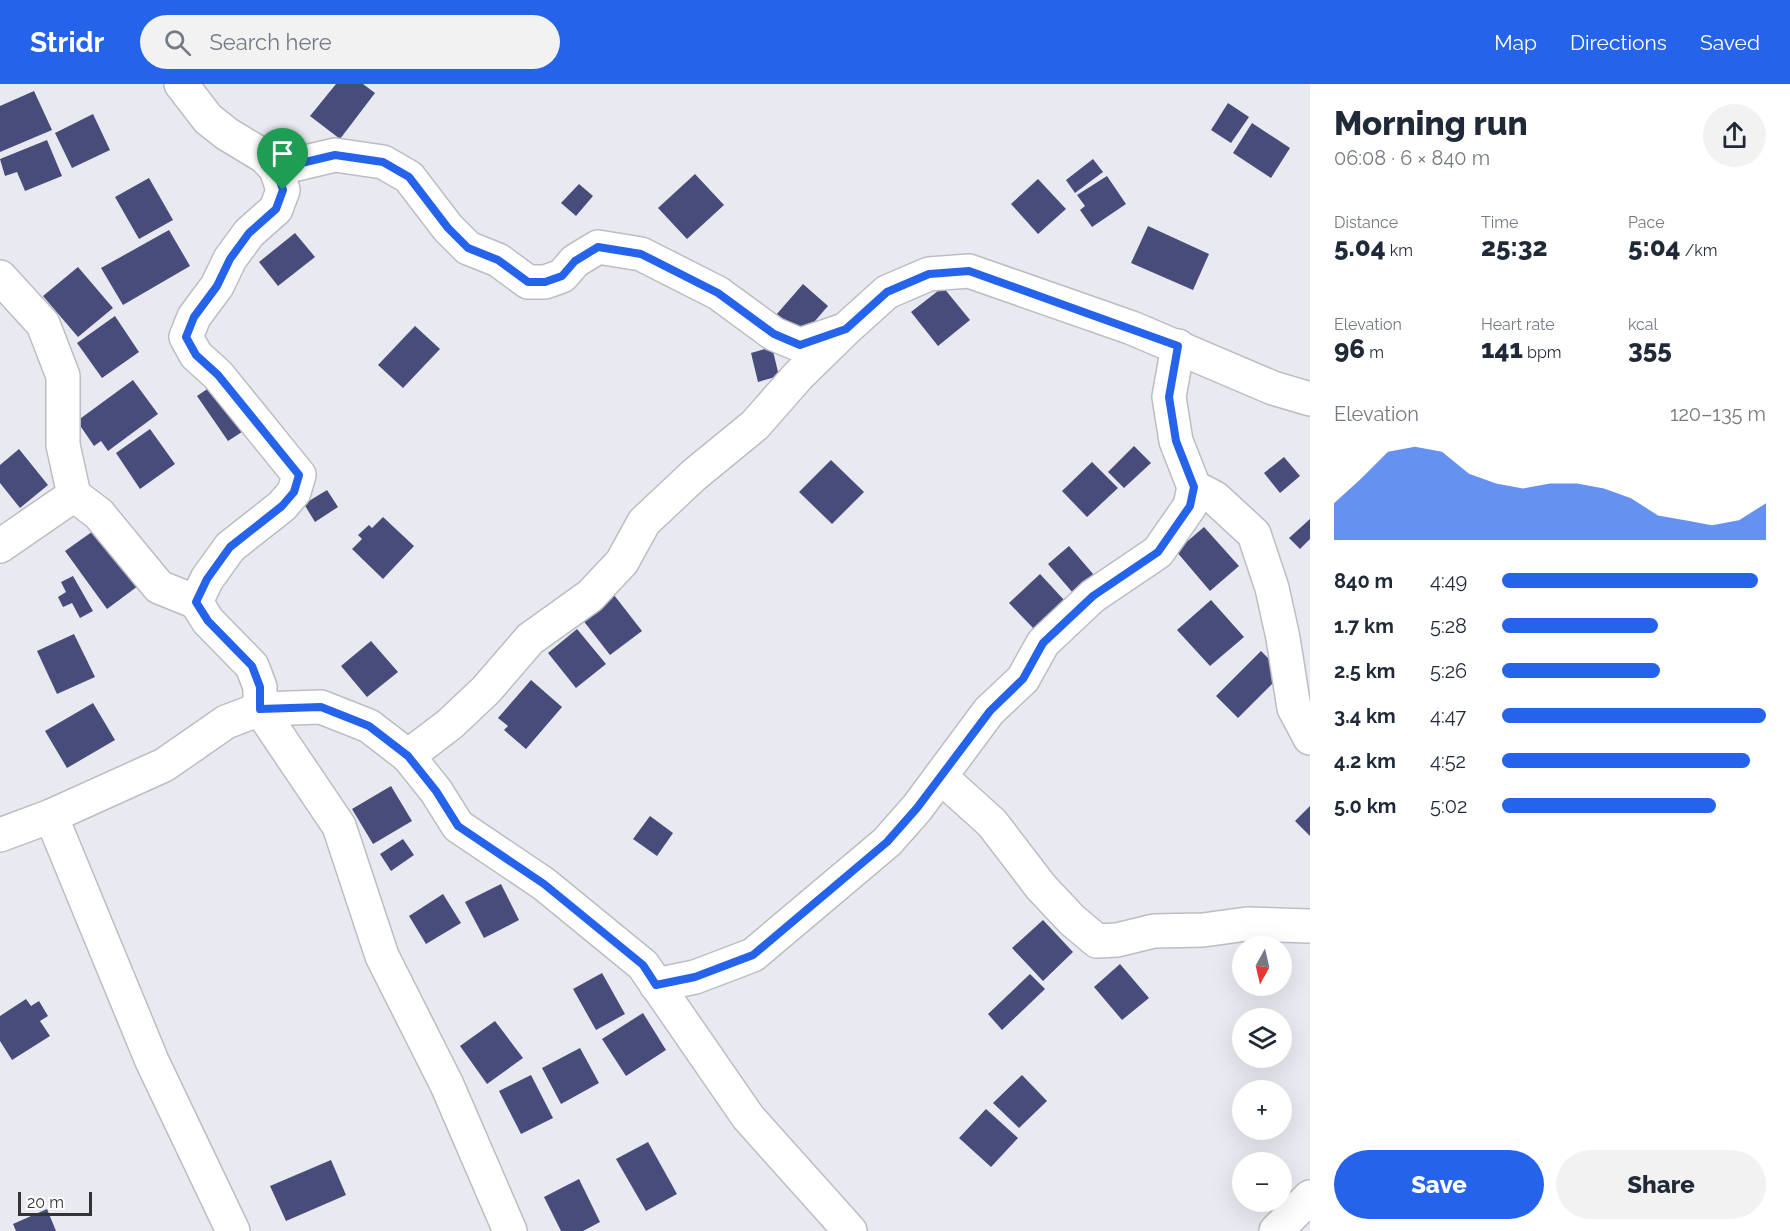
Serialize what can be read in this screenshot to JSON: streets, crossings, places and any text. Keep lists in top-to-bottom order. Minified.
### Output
{"scale_bar":"20 m","north":"bottom","page":{"header":"Stridr","search":"Search here","nav":["Map","Directions","Saved"],"heading":["Morning run","06:08 · 6 × 840 m"],"stats":[["Distance","5.04 km"],["Time","25:32"],["Pace","5:04 /km"],["Elevation","96 m"],["Heart rate","141 bpm"],["kcal","355"]],"chart":["Elevation","120–135 m"],"list":[{"name":"840 m","note":"4:49"},{"name":"1.7 km","note":"5:28"},{"name":"2.5 km","note":"5:26"},{"name":"3.4 km","note":"4:47"},{"name":"4.2 km","note":"4:52"},{"name":"5.0 km","note":"5:02"}],"map_buttons":["+","−"],"buttons":["Save","Share"],"scale":"20 m"}}
